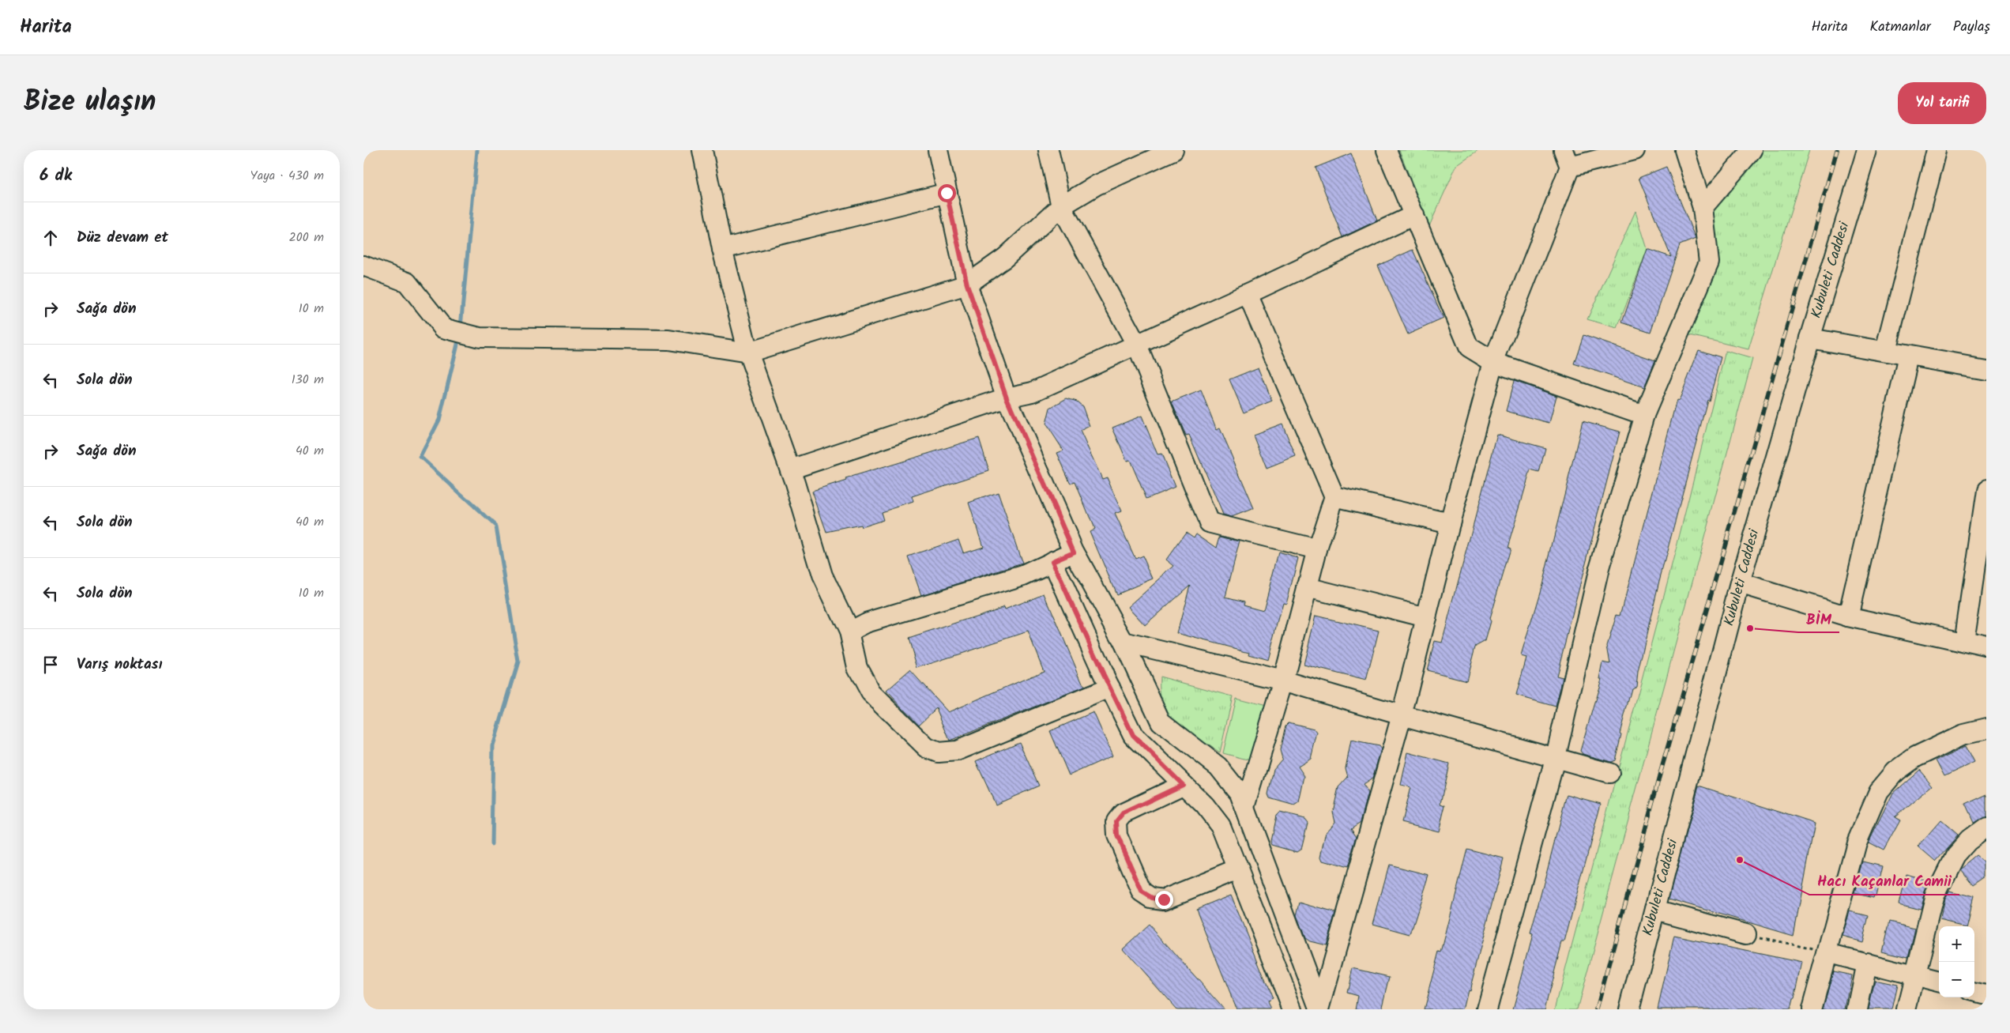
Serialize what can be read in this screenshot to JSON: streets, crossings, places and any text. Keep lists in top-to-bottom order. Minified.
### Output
{"streets":{"street":["Kubuleti Caddesi"]},"places":["BİM","Hacı Kaçanlar Camii"],"page":{"header":"Harita","nav":["Harita","Katmanlar","Paylaş"],"title":"Bize ulaşın","buttons":"Yol tarifi","heading":["6 dk","Yaya · 430 m"],"list":[["Düz devam et","200 m"],["Sağa dön","10 m"],["Sola dön","130 m"],["Sağa dön","40 m"],["Sola dön","40 m"],["Sola dön","10 m"],"Varış noktası"],"map_buttons":["+","−"]}}
